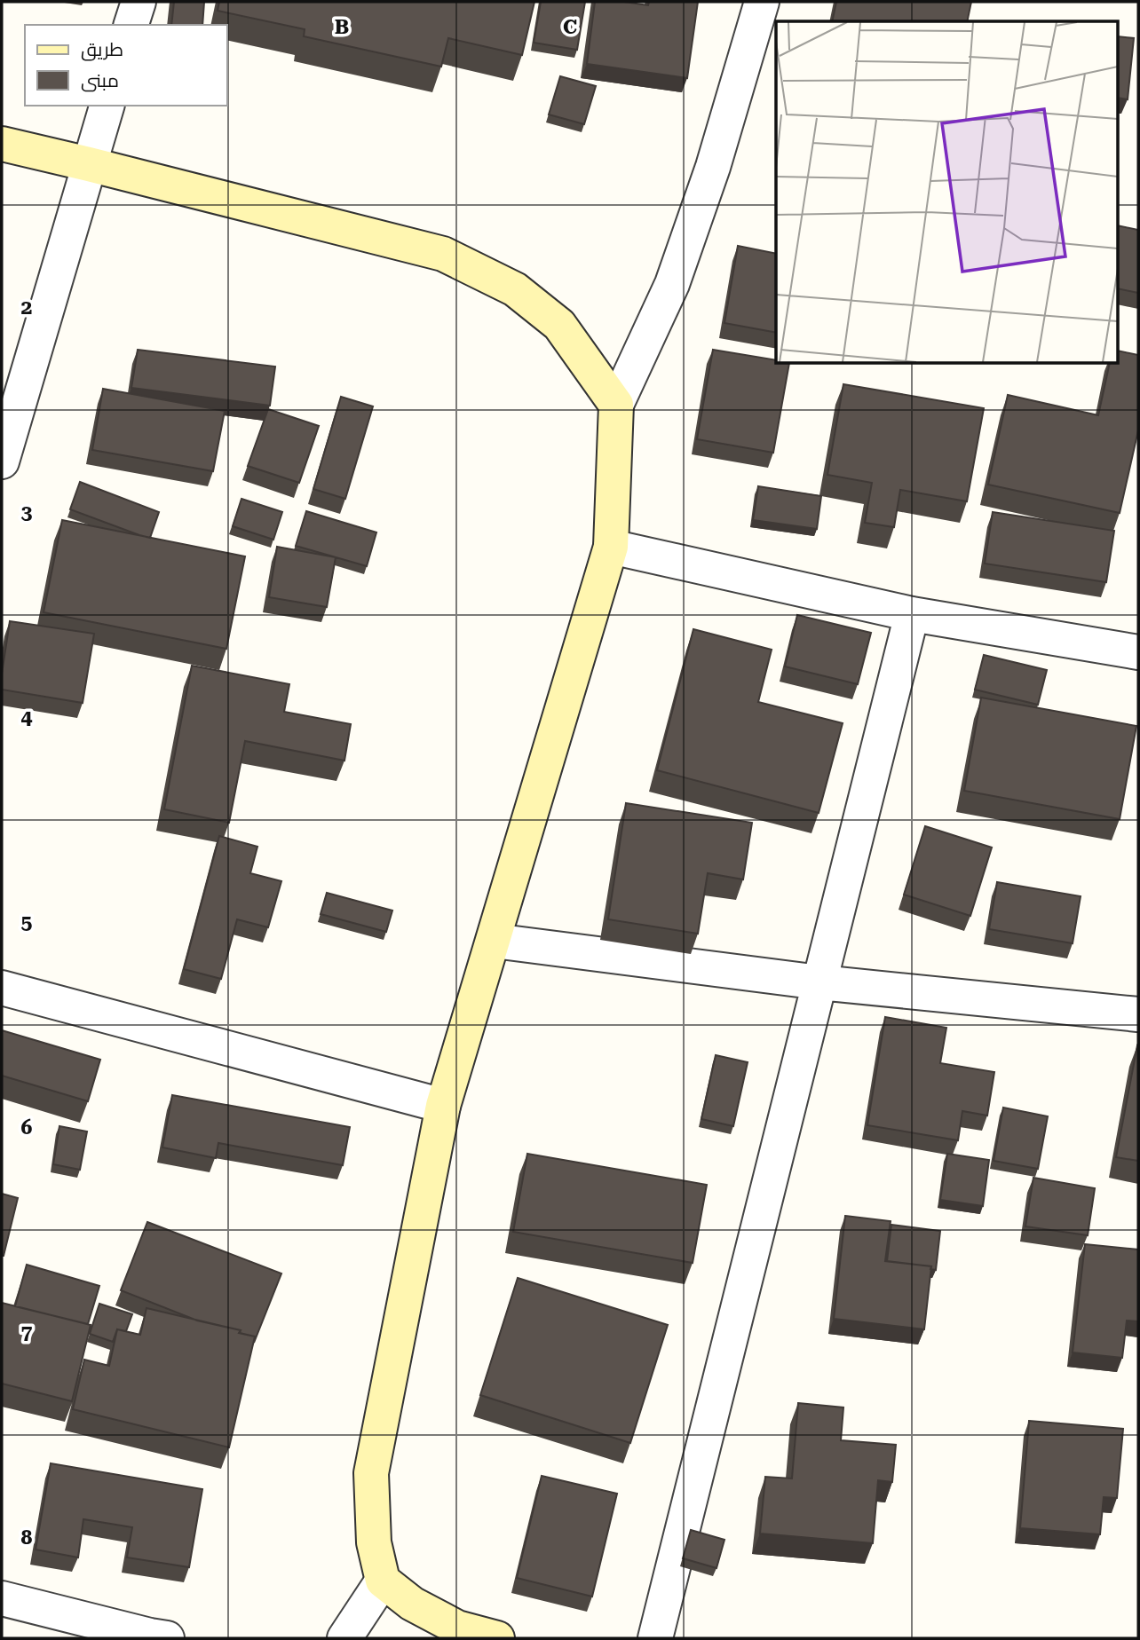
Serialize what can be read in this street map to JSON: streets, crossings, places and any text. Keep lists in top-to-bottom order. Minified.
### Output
{"legend":["طريق","مبنى"],"grid":{"columns":["B","C"],"rows":["2","3","4","5","6","7","8"]}}
